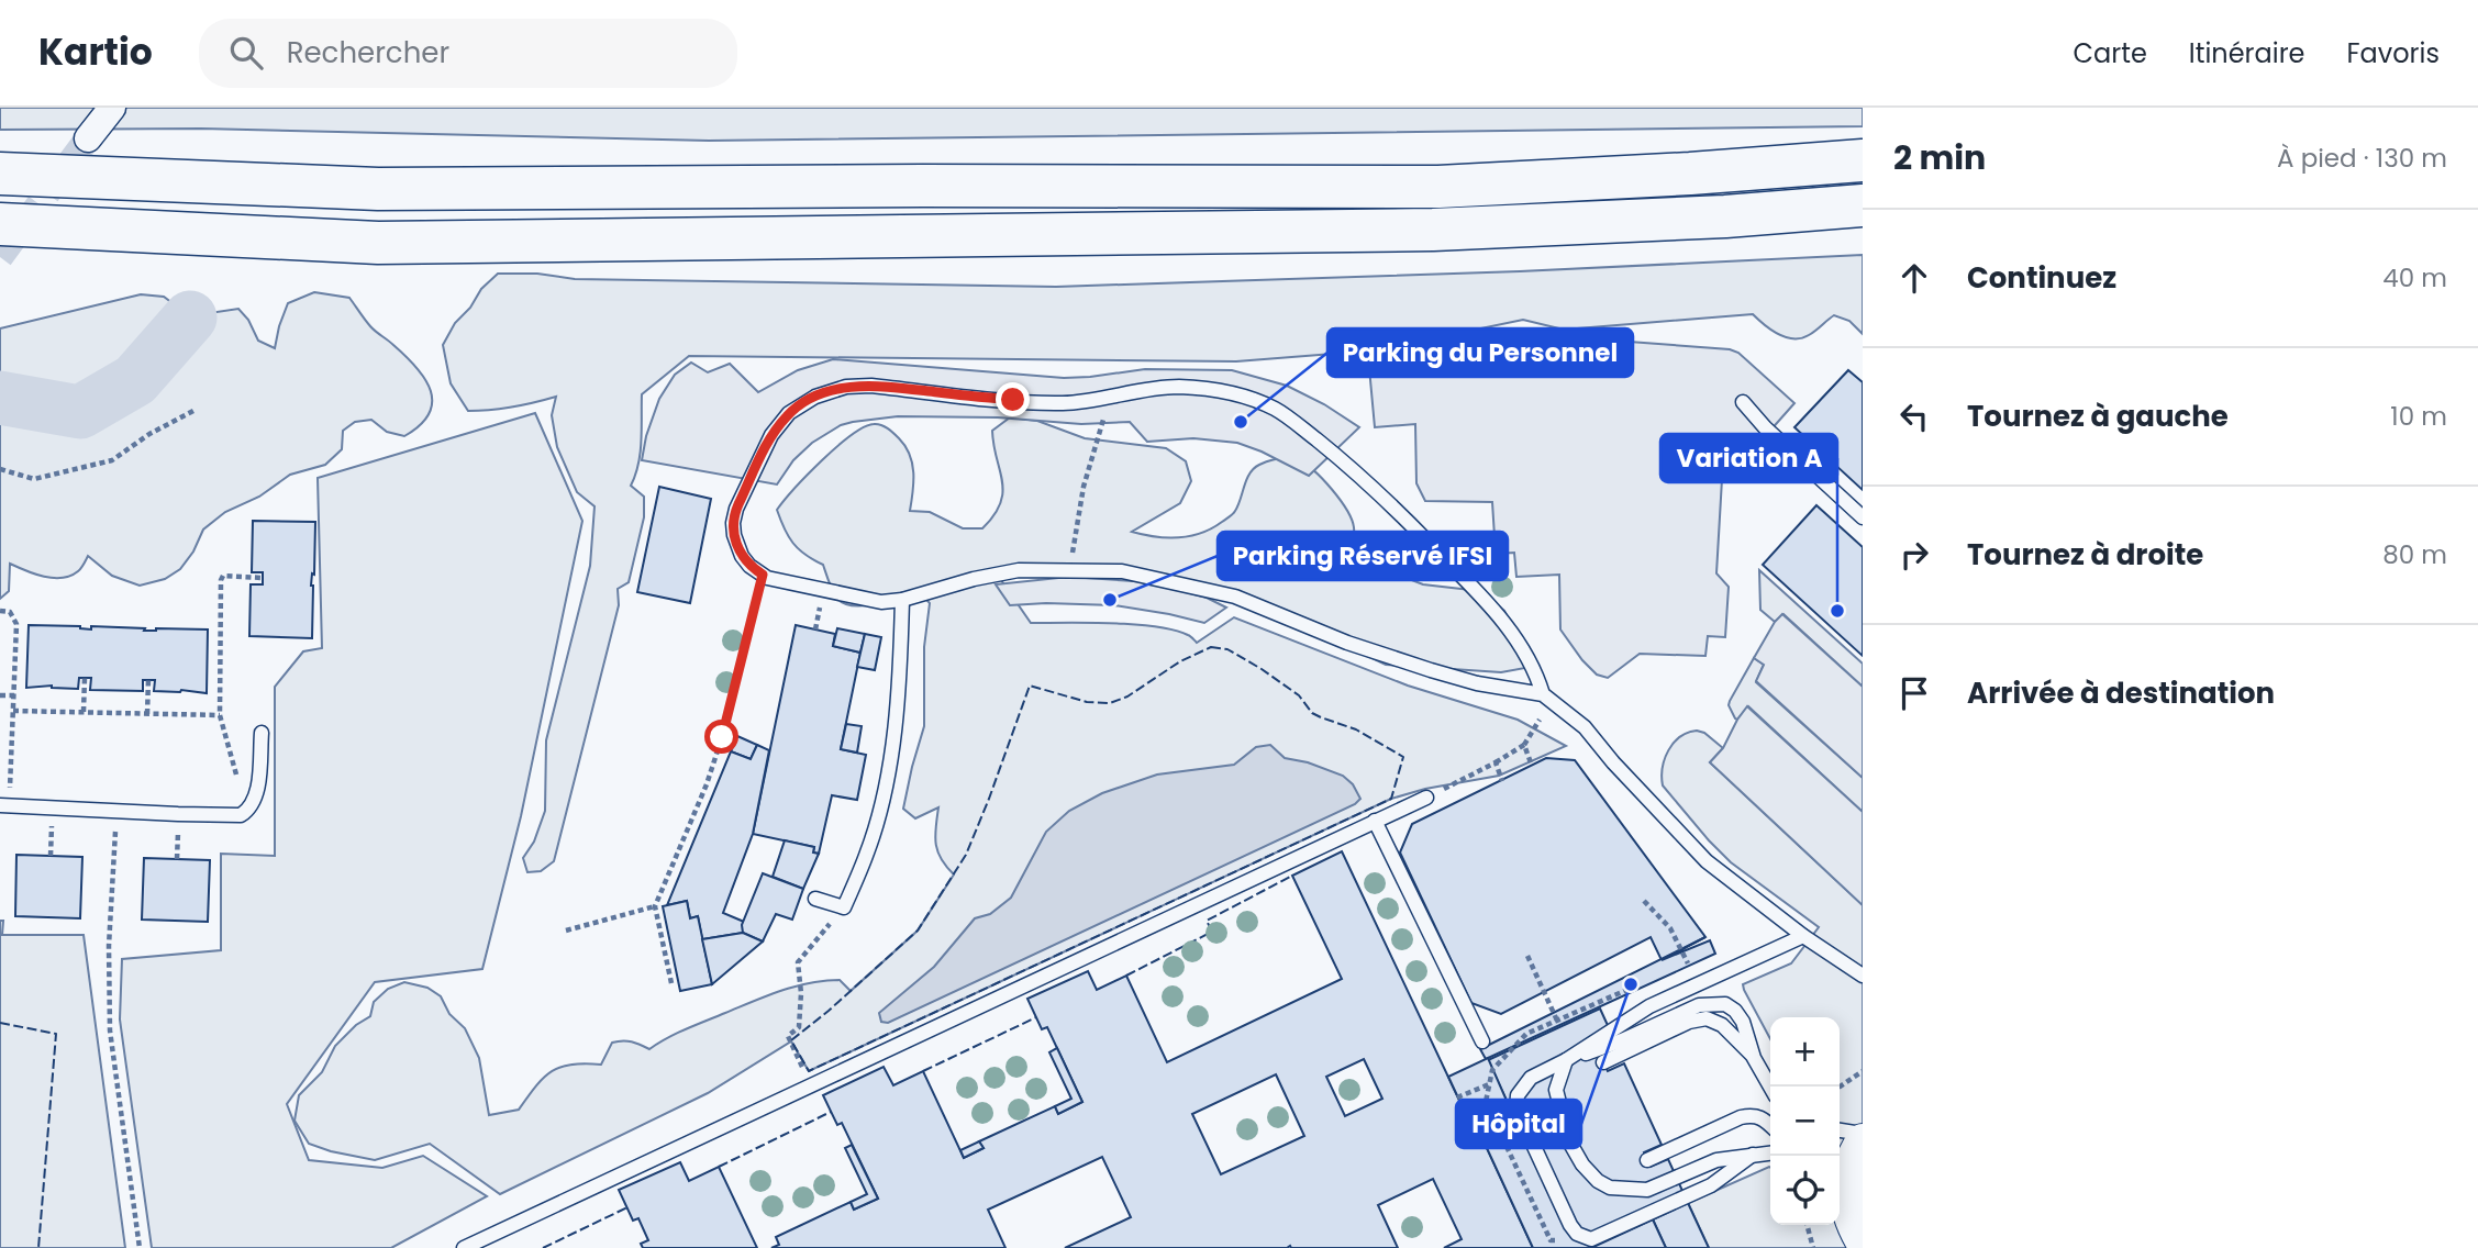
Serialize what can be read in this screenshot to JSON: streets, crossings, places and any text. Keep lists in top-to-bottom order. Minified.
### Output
{"places":["Parking du Personnel","Parking Réservé IFSI","Variation A","Hôpital"],"page":{"header":"Kartio","search":"Rechercher","nav":["Carte","Itinéraire","Favoris"],"heading":["2 min","À pied · 130 m"],"list":[["Continuez","40 m"],["Tournez à gauche","10 m"],["Tournez à droite","80 m"],"Arrivée à destination"],"map_buttons":["+","−"]}}
